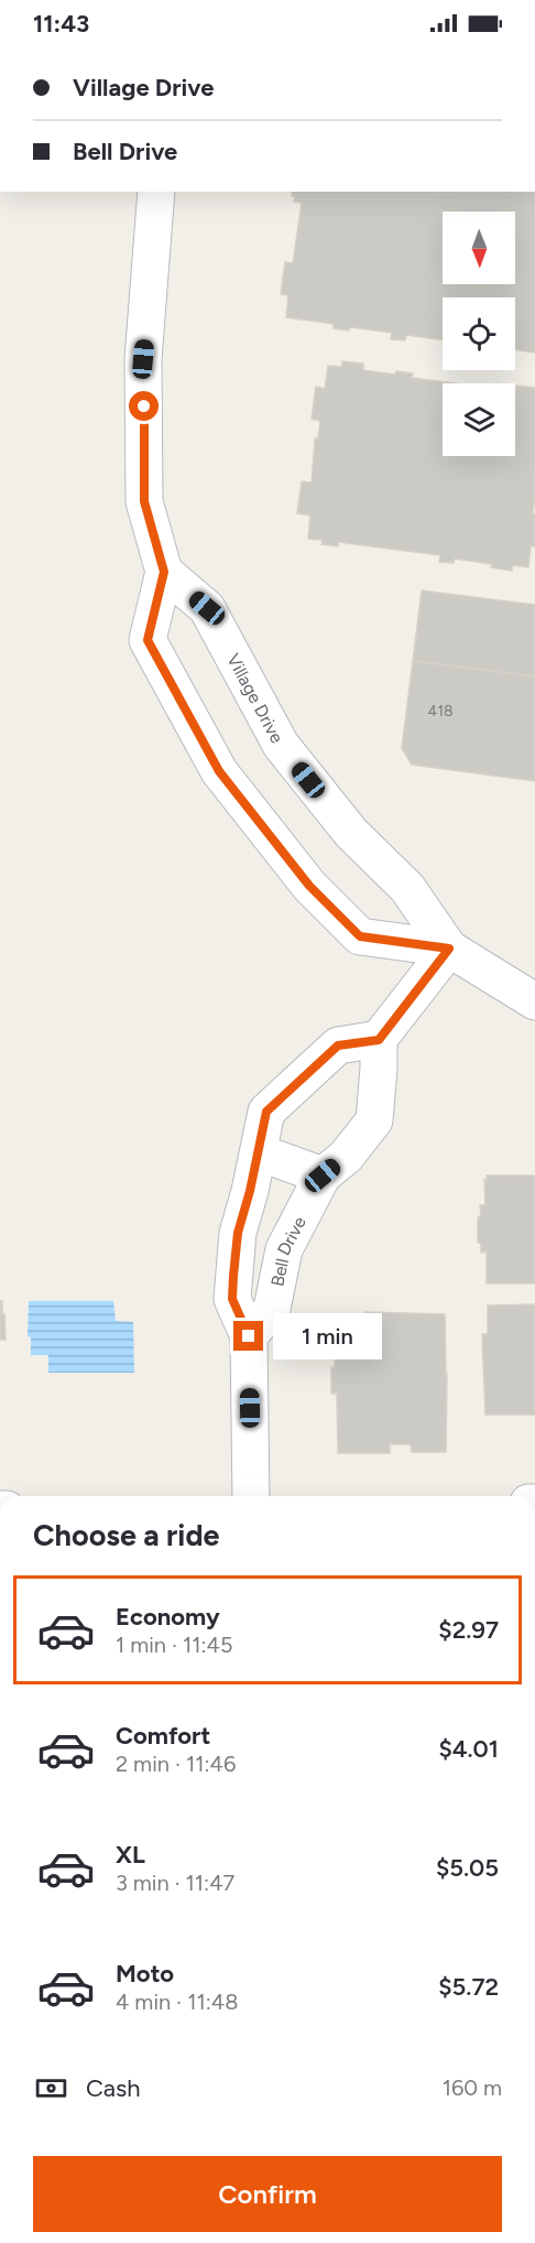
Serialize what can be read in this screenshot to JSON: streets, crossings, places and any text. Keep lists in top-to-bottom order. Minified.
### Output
{"streets":{"street":["Village Drive","Bell Drive"]},"house_numbers":["418"],"north":"bottom","page":{"status":"11:43","banner":["Village Drive","Bell Drive"],"bubble":"1 min","heading":"Choose a ride","list":[{"name":"Economy","note":"1 min · 11:45","value":"$2.97"},{"name":"Comfort","note":"2 min · 11:46","value":"$4.01"},{"name":"XL","note":"3 min · 11:47","value":"$5.05"},{"name":"Moto","note":"4 min · 11:48","value":"$5.72"}],"pay":["Cash","160 m"],"buttons":"Confirm"}}
